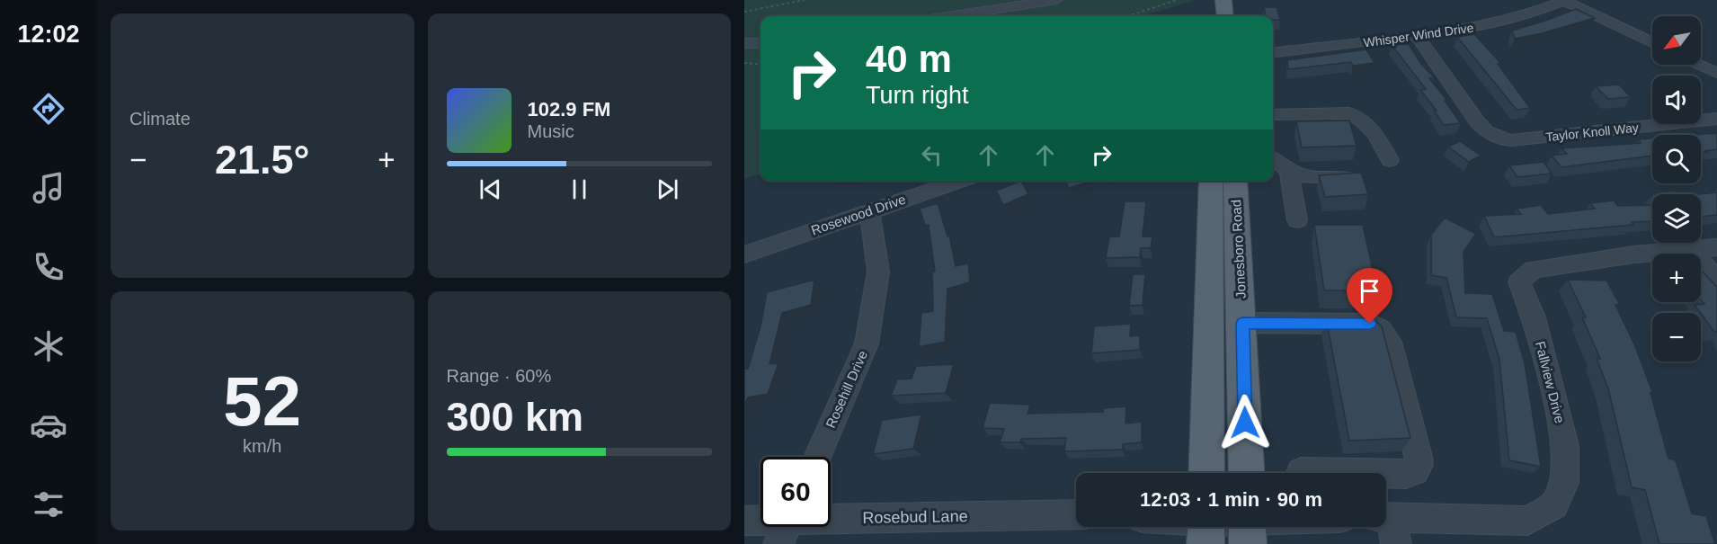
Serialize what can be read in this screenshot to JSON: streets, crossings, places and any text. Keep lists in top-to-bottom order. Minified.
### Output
{"streets":{"main road":["Jonesboro Road"],"street":["Whisper Wind Drive","Taylor Knoll Way","Rosewood Drive","Fallview Drive","Rosehill Drive","Rosebud Lane"]},"crossings":[["Whisper Wind Drive","Taylor Knoll Way"],["Rosewood Drive","Rosehill Drive"]],"north":"bottom left","page":{"tabs":"12:02","tile":["Climate",["52","km/h"],["Range · 60%","300 km"]],"map_buttons":["+","−"],"turn":["40 m","Turn right"],"song":["102.9 FM","Music"],"heat":["−","21.5°","+"],"limit":"60","trip":"12:03 · 1 min · 90 m"}}
